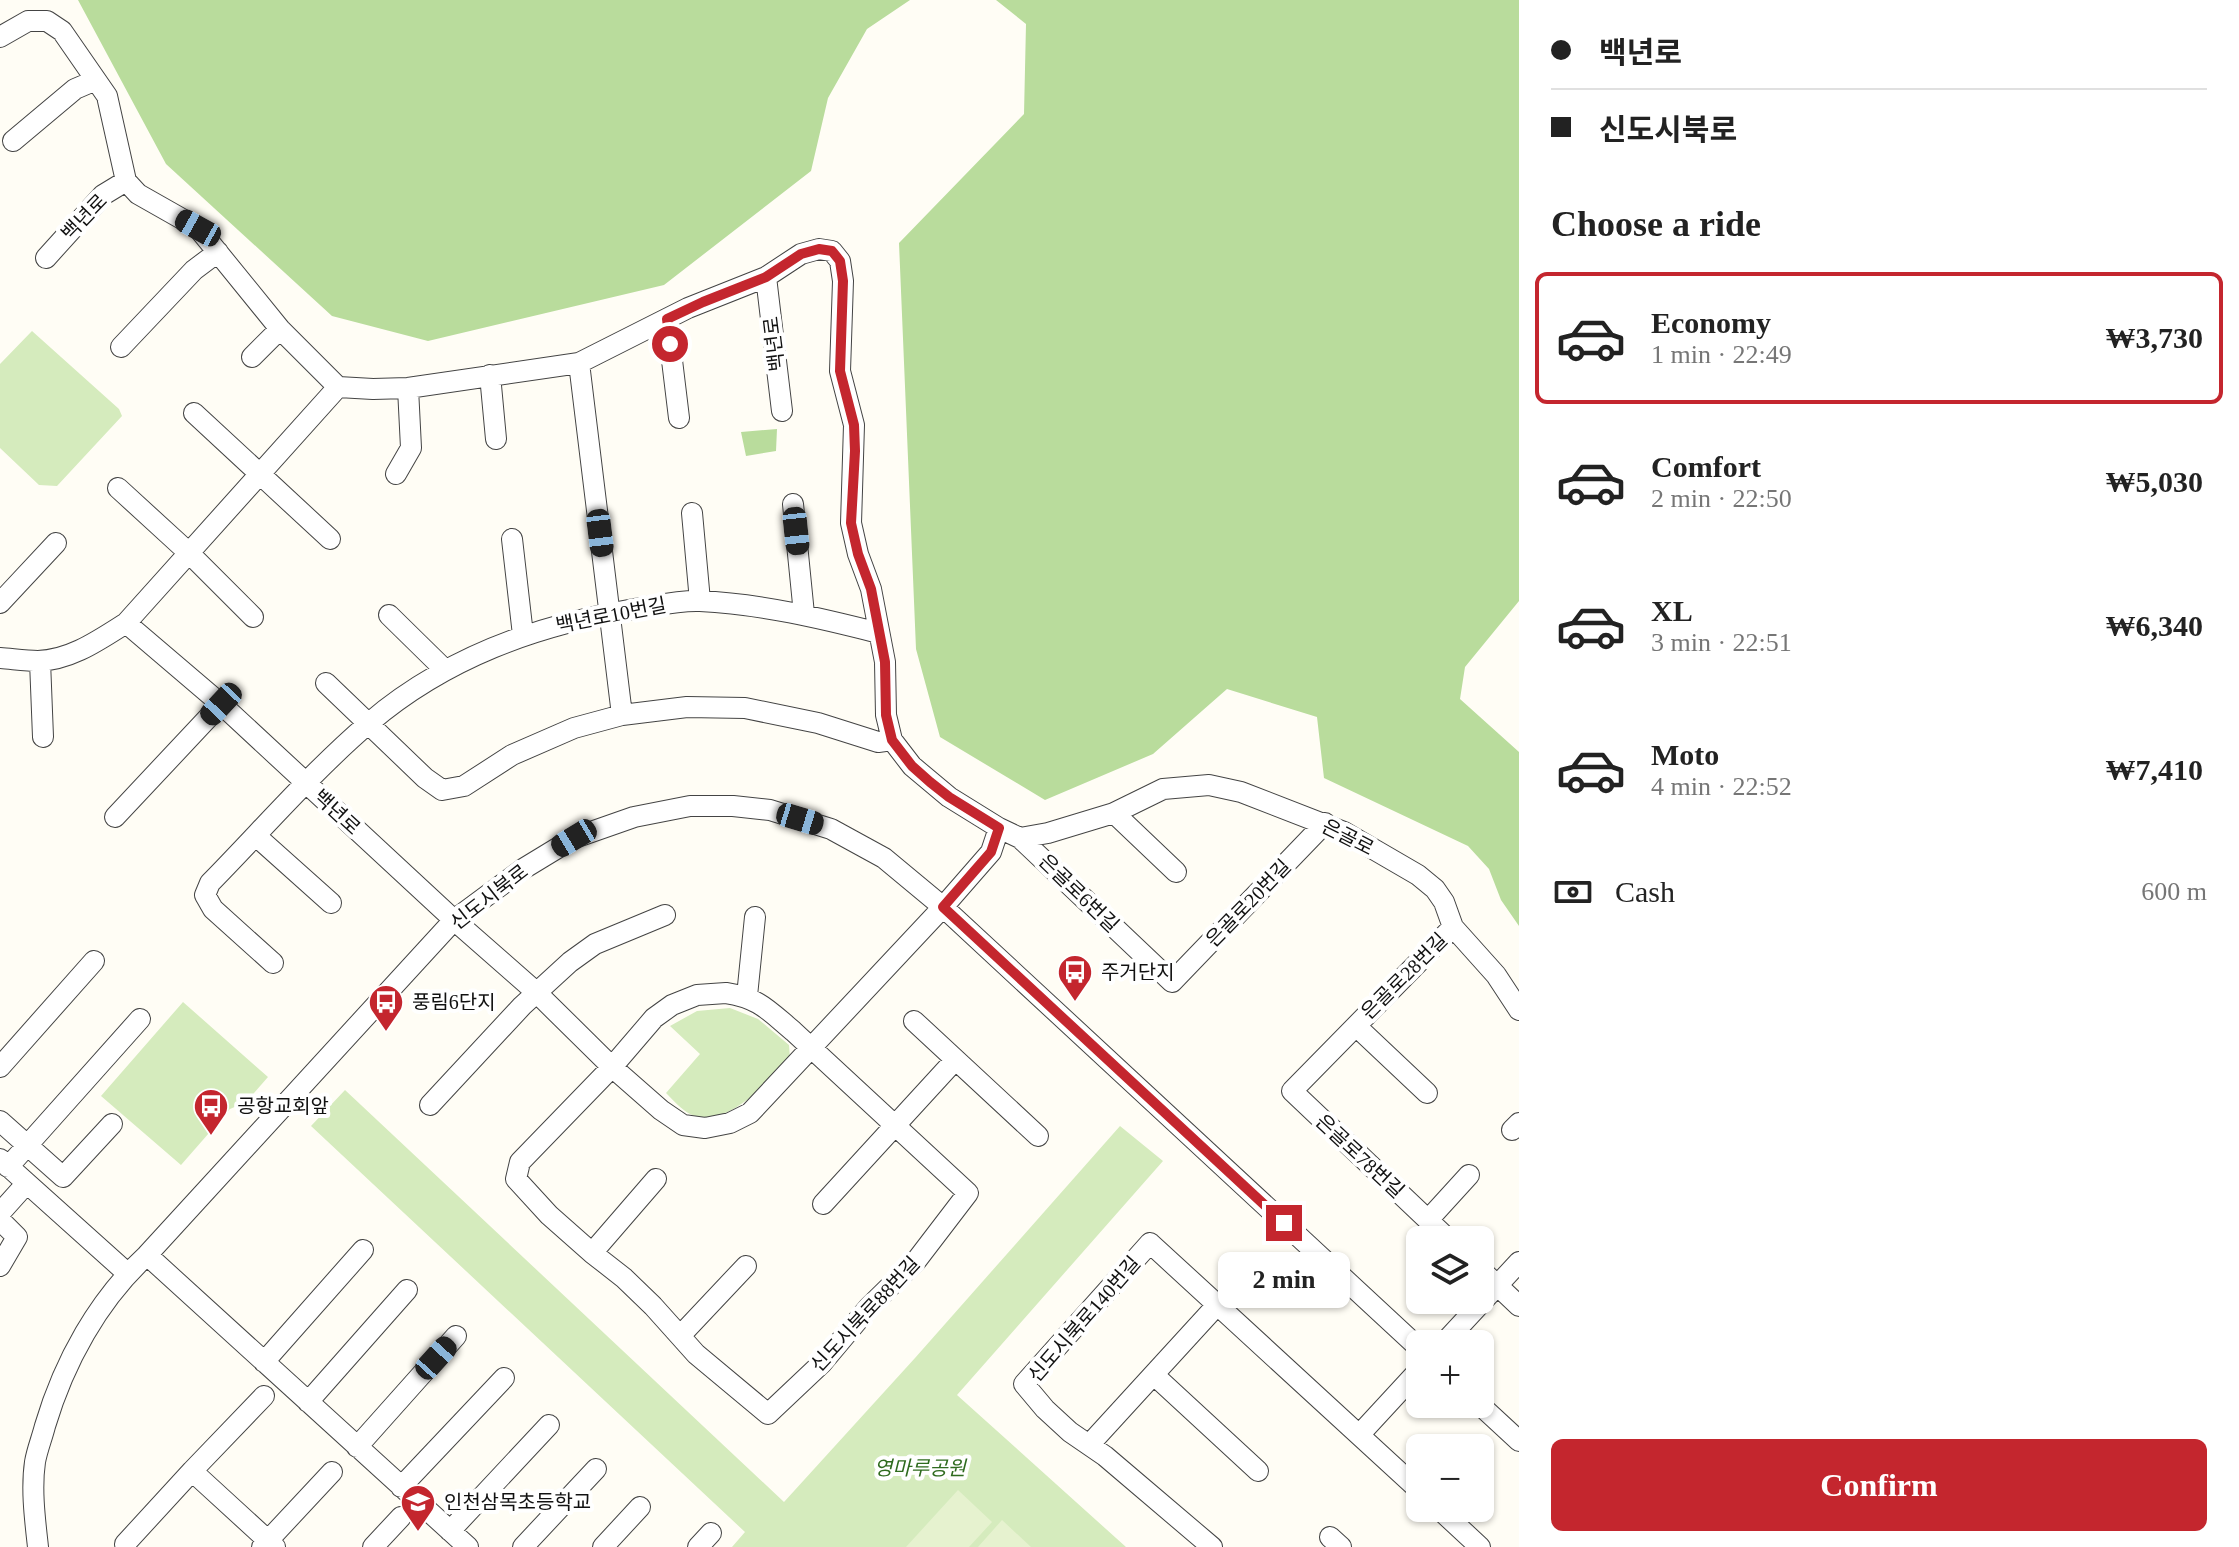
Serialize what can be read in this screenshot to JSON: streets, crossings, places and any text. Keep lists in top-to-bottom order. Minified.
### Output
{"streets":{"street":["백년로","백년로10번길","은골로","은골로6번길","신도시북로","은골로20번길","은골로28번길","은골로78번길","신도시북로88번길","신도시북로140번길"]},"crossings":[["백년로","백년로10번길"],["백년로","신도시북로"],["은골로","은골로6번길"],["은골로","은골로20번길"],["은골로","은골로28번길"],["은골로6번길","은골로20번길"],["은골로28번길","은골로78번길"]],"parks":["영마루공원"],"places":{"bus stop":["주거단지","풍림6단지","공항교회앞"],"school or university":["인천삼목초등학교"]},"page":{"banner":["백년로","신도시북로"],"heading":"Choose a ride","list":[{"name":"Economy","note":"1 min · 22:49","value":"₩3,730"},{"name":"Comfort","note":"2 min · 22:50","value":"₩5,030"},{"name":"XL","note":"3 min · 22:51","value":"₩6,340"},{"name":"Moto","note":"4 min · 22:52","value":"₩7,410"}],"pay":["Cash","600 m"],"map_buttons":["+","−"],"bubble":"2 min","buttons":"Confirm"}}
